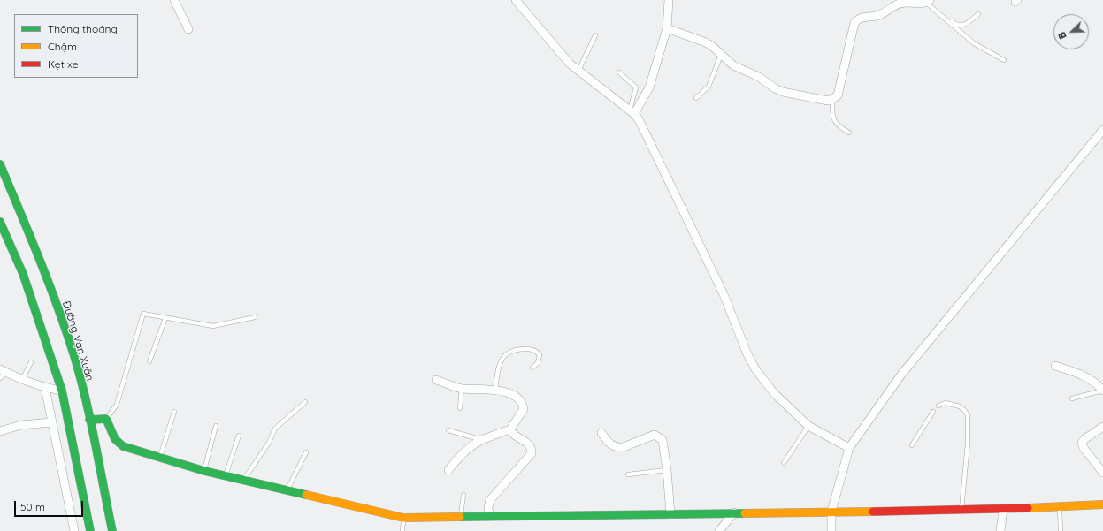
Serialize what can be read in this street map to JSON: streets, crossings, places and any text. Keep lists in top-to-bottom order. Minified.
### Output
{"streets":{"street":["Đường Vạn Xuân"]},"legend":["Thông thoáng","Chậm","Kẹt xe"],"scale_bar":"50 m","north":"bottom left"}
